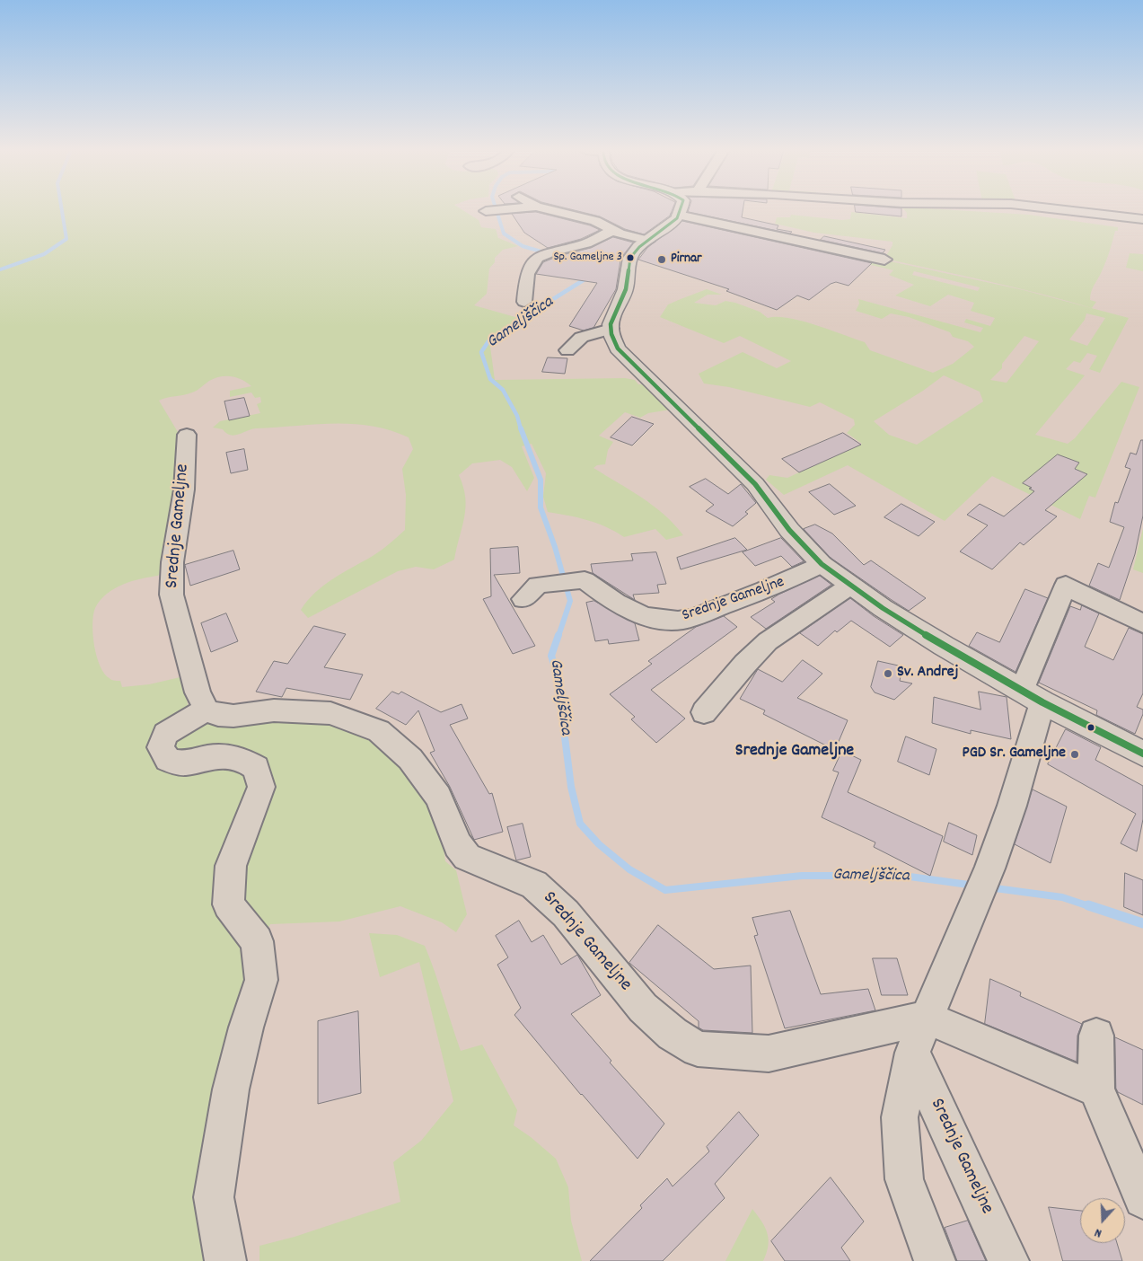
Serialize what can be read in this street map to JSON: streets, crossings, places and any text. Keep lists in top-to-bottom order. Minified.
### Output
{"streets":{"street":["Srednje Gameljne"]},"districts":["Srednje Gameljne"],"water":["Gameljščica"],"places":["Sp. Gameljne 3","Pirnar","Sv. Andrej","PGD Sr. Gameljne"],"north":"bottom"}
